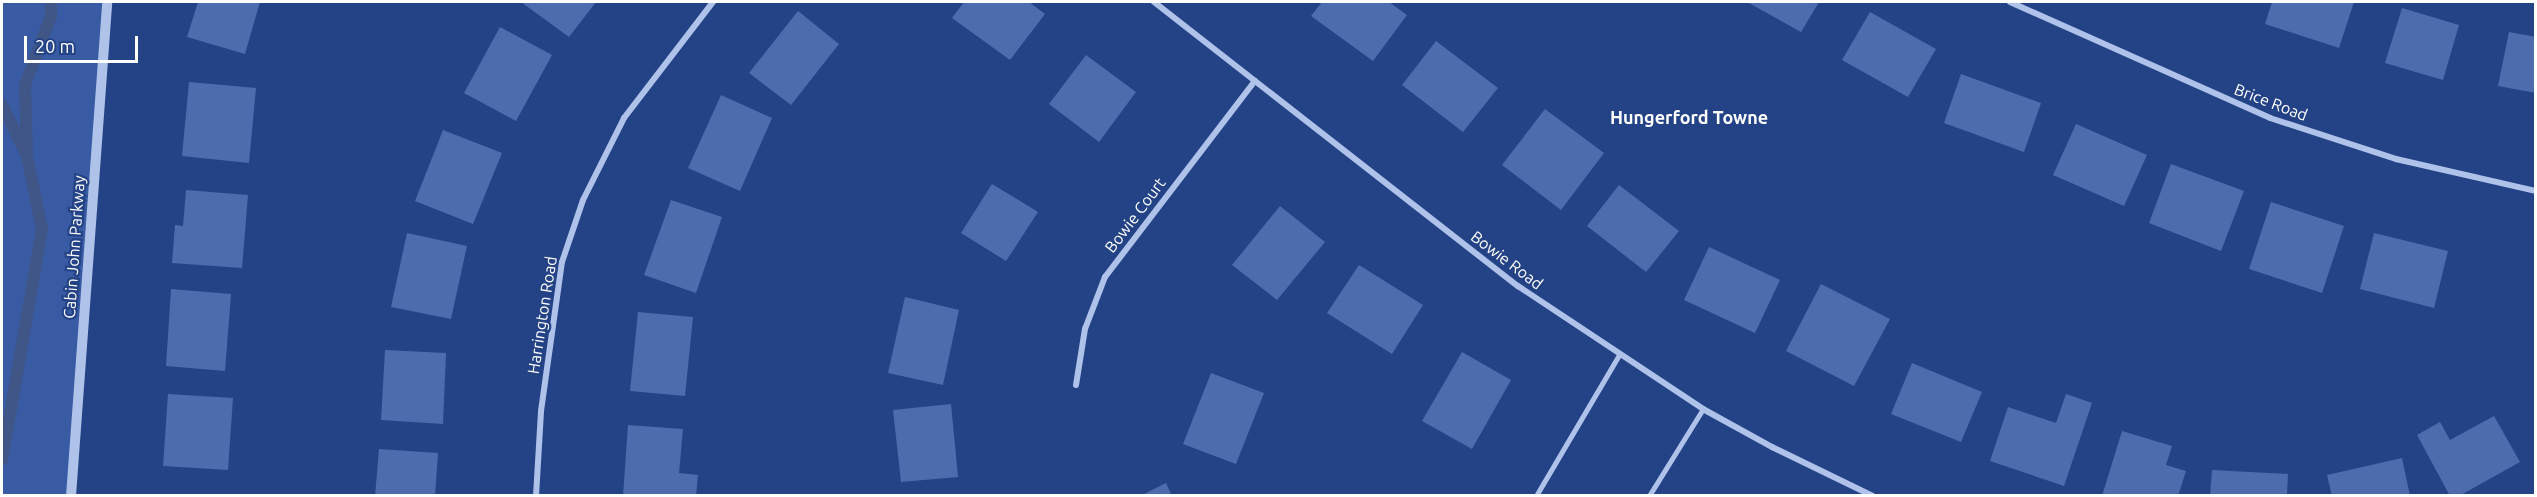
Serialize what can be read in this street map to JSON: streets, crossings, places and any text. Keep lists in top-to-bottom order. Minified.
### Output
{"streets":{"street":["Brice Road","Bowie Court","Cabin John Parkway","Bowie Road","Harrington Road"]},"crossings":[["Bowie Court","Bowie Road"]],"districts":["Hungerford Towne"],"scale_bar":"20 m"}
